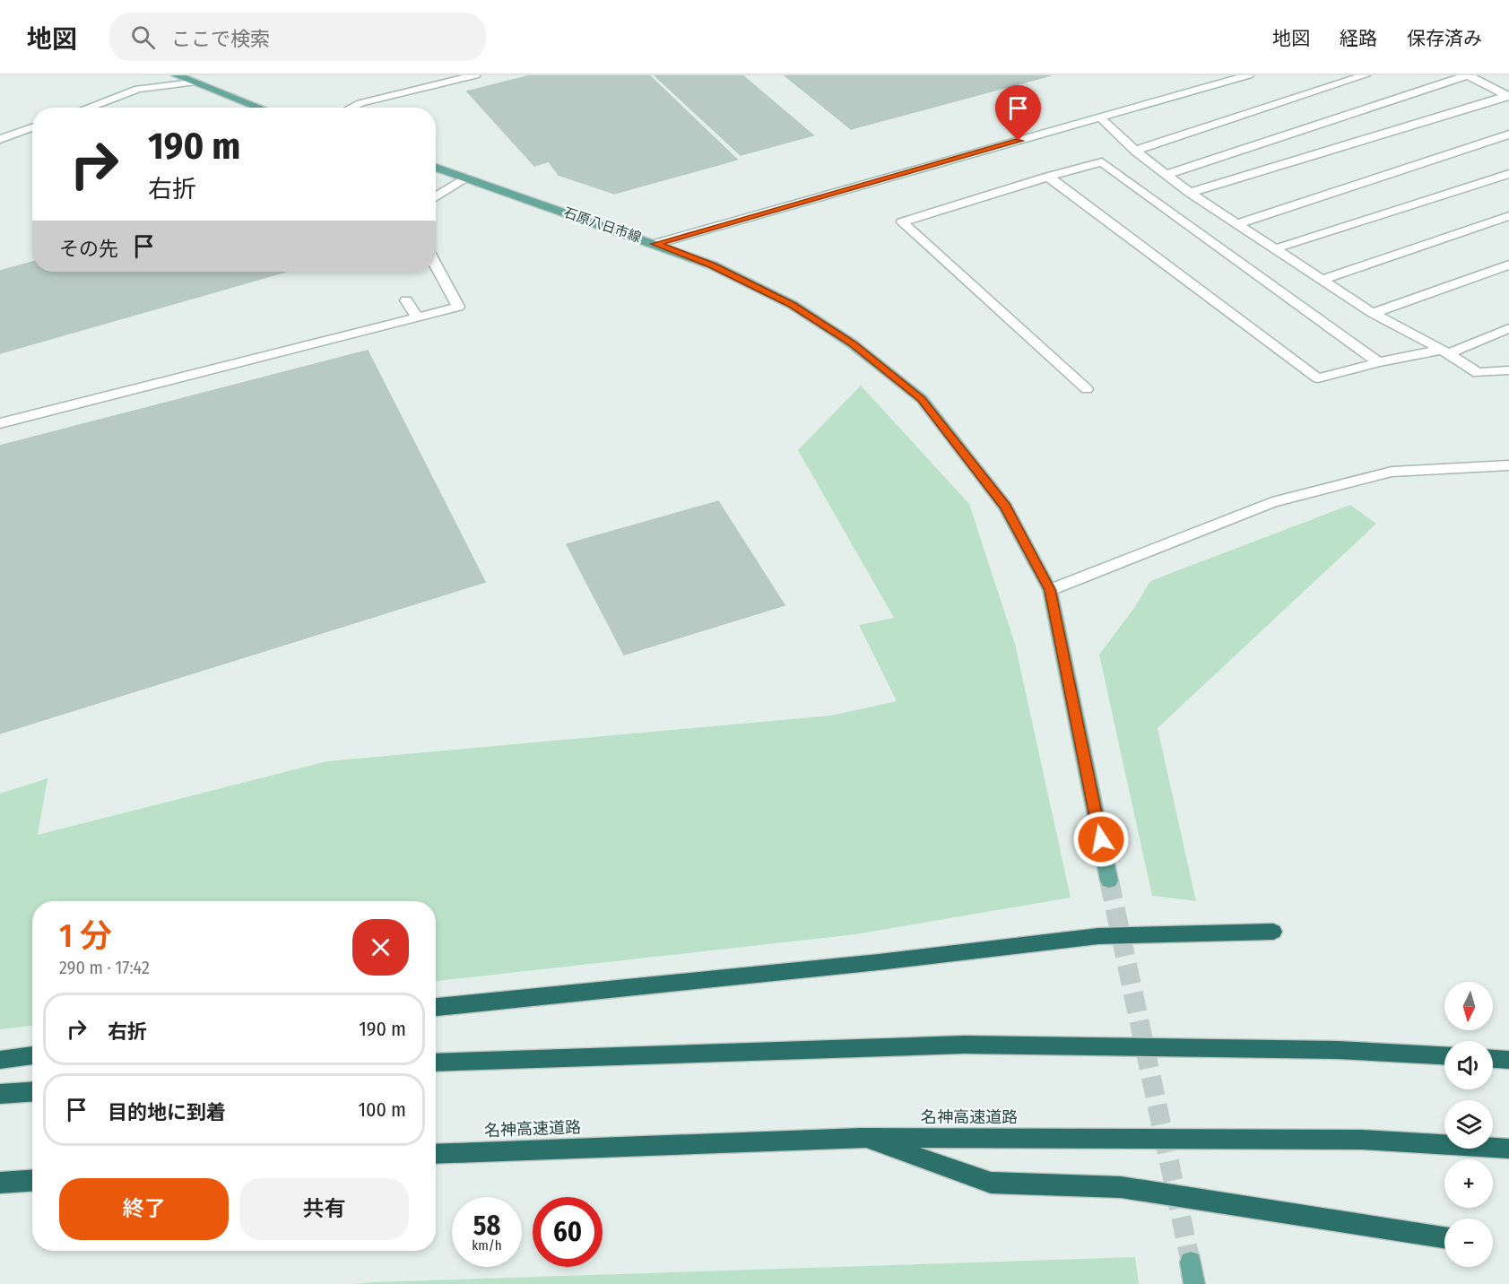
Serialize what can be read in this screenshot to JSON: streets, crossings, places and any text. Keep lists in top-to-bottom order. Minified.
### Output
{"streets":{"highway":["名神高速道路"],"main road":["石原八日市線"]},"north":"bottom","page":{"header":"地図","search":"ここで検索","nav":["地図","経路","保存済み"],"turn":["190 m","右折"],"then":"その先","heading":["1 分","290 m · 17:42"],"map_buttons":["+","−"],"list":[{"name":"右折","value":"190 m"},{"name":"目的地に到着","value":"100 m"}],"buttons":["終了","共有"],"speed":"58 km/h","limit":"60"}}
